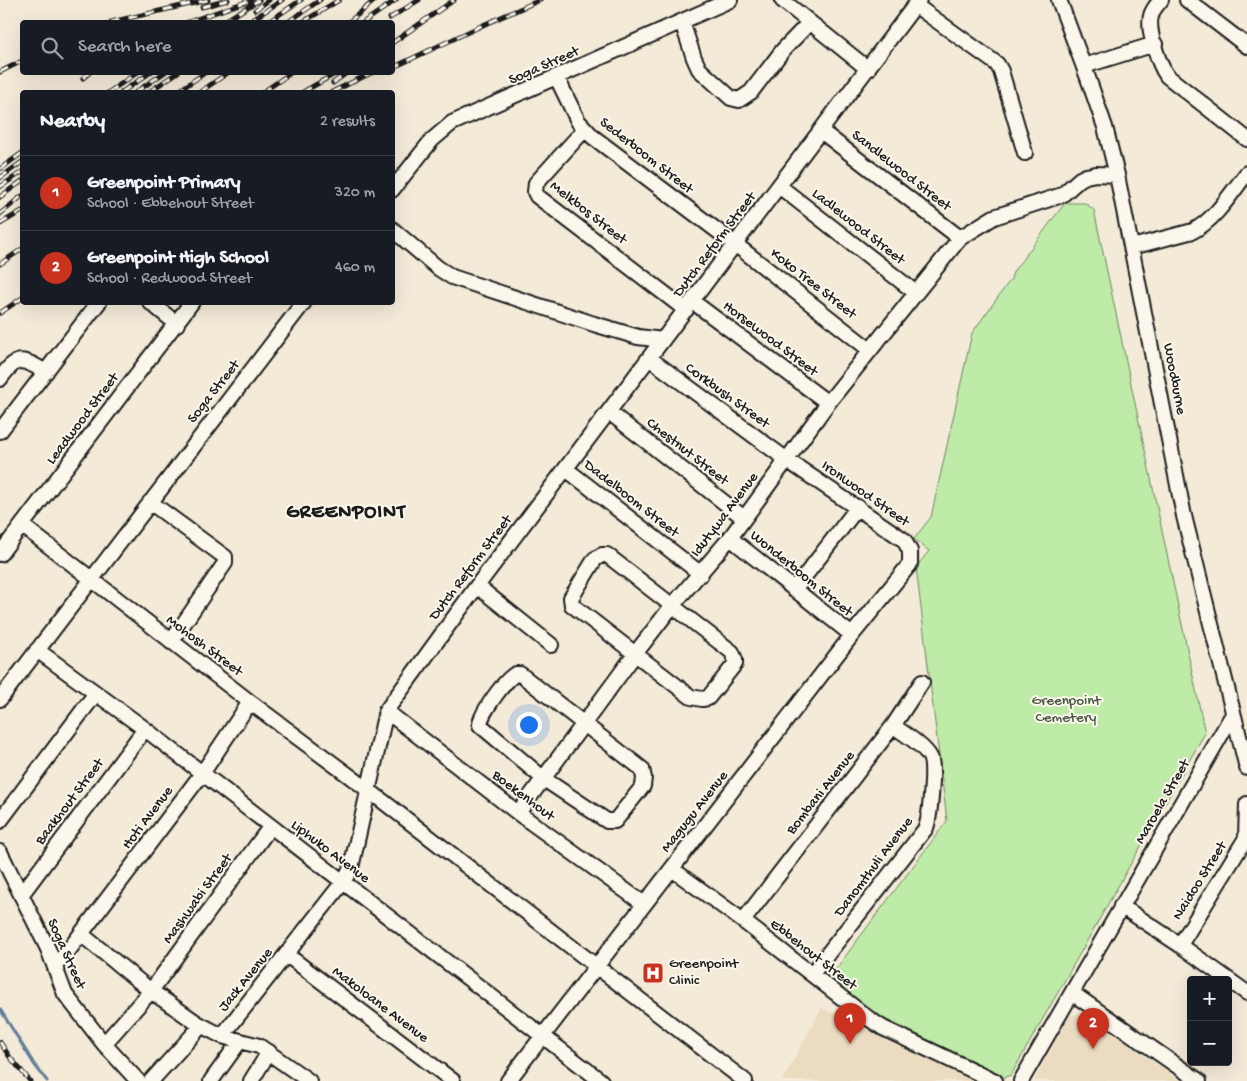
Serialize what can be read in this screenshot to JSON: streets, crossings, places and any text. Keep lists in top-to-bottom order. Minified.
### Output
{"streets":{"street":["Soga Street","Sederboom Street","Sandlewood Street","Melkbos Street","Ladlewood Street","Dutch Reform Street","Koko Tree Street","Horsewood Street","Woodburne","Corkbush Street","Leadwood Street","Chestnut Street","Ironwood Street","Dadelboom Street","Idutywa Avenue","Wonderboom Street","Mohosh Street","Bombani Avenue","Boekenhout","Baakhout Street","Maroela Street","Magugu Avenue","Hoti Avenue","Liphuko Avenue","Danomthuli Avenue","Naidoo Street","Mashwabi Street","Ebbehout Street","Jack Avenue","Makoloane Avenue"]},"crossings":[["Soga Street","Sederboom Street"],["Soga Street","Mohosh Street"],["Soga Street","Baakhout Street"],["Soga Street","Hoti Avenue"],["Soga Street","Liphuko Avenue"],["Soga Street","Mashwabi Street"],["Sederboom Street","Melkbos Street"],["Sederboom Street","Dutch Reform Street"],["Sederboom Street","Koko Tree Street"],["Sandlewood Street","Dutch Reform Street"],["Sandlewood Street","Idutywa Avenue"],["Melkbos Street","Dutch Reform Street"],["Melkbos Street","Horsewood Street"],["Ladlewood Street","Dutch Reform Street"],["Ladlewood Street","Idutywa Avenue"],["Dutch Reform Street","Koko Tree Street"],["Dutch Reform Street","Horsewood Street"],["Dutch Reform Street","Corkbush Street"],["Dutch Reform Street","Chestnut Street"],["Dutch Reform Street","Dadelboom Street"],["Dutch Reform Street","Mohosh Street"],["Dutch Reform Street","Boekenhout"],["Dutch Reform Street","Jack Avenue"],["Koko Tree Street","Idutywa Avenue"],["Horsewood Street","Idutywa Avenue"],["Woodburne","Idutywa Avenue"],["Woodburne","Maroela Street"],["Corkbush Street","Ironwood Street"],["Corkbush Street","Idutywa Avenue"],["Leadwood Street","Mohosh Street"],["Chestnut Street","Idutywa Avenue"],["Ironwood Street","Idutywa Avenue"],["Ironwood Street","Magugu Avenue"],["Dadelboom Street","Idutywa Avenue"],["Idutywa Avenue","Wonderboom Street"],["Idutywa Avenue","Boekenhout"],["Wonderboom Street","Magugu Avenue"],["Mohosh Street","Hoti Avenue"],["Mohosh Street","Jack Avenue"],["Bombani Avenue","Danomthuli Avenue"],["Bombani Avenue","Ebbehout Street"],["Boekenhout","Magugu Avenue"],["Baakhout Street","Liphuko Avenue"],["Magugu Avenue","Liphuko Avenue"],["Magugu Avenue","Ebbehout Street"],["Hoti Avenue","Liphuko Avenue"],["Hoti Avenue","Jack Avenue"],["Liphuko Avenue","Mashwabi Street"],["Liphuko Avenue","Jack Avenue"],["Danomthuli Avenue","Ebbehout Street"],["Mashwabi Street","Jack Avenue"],["Jack Avenue","Makoloane Avenue"]],"districts":["GREENPOINT"],"parks":["Greenpoint Cemetery"],"places":{"hospital":["Greenpoint Clinic"]},"page":{"search":"Search here","heading":["Nearby","2 results"],"list":[{"mark":"1","name":"Greenpoint Primary","note":"School · Ebbehout Street","value":"320 m"},{"mark":"2","name":"Greenpoint High School","note":"School · Redwood Street","value":"460 m"}],"map_buttons":["+","−"],"pins":["1","2"]}}
